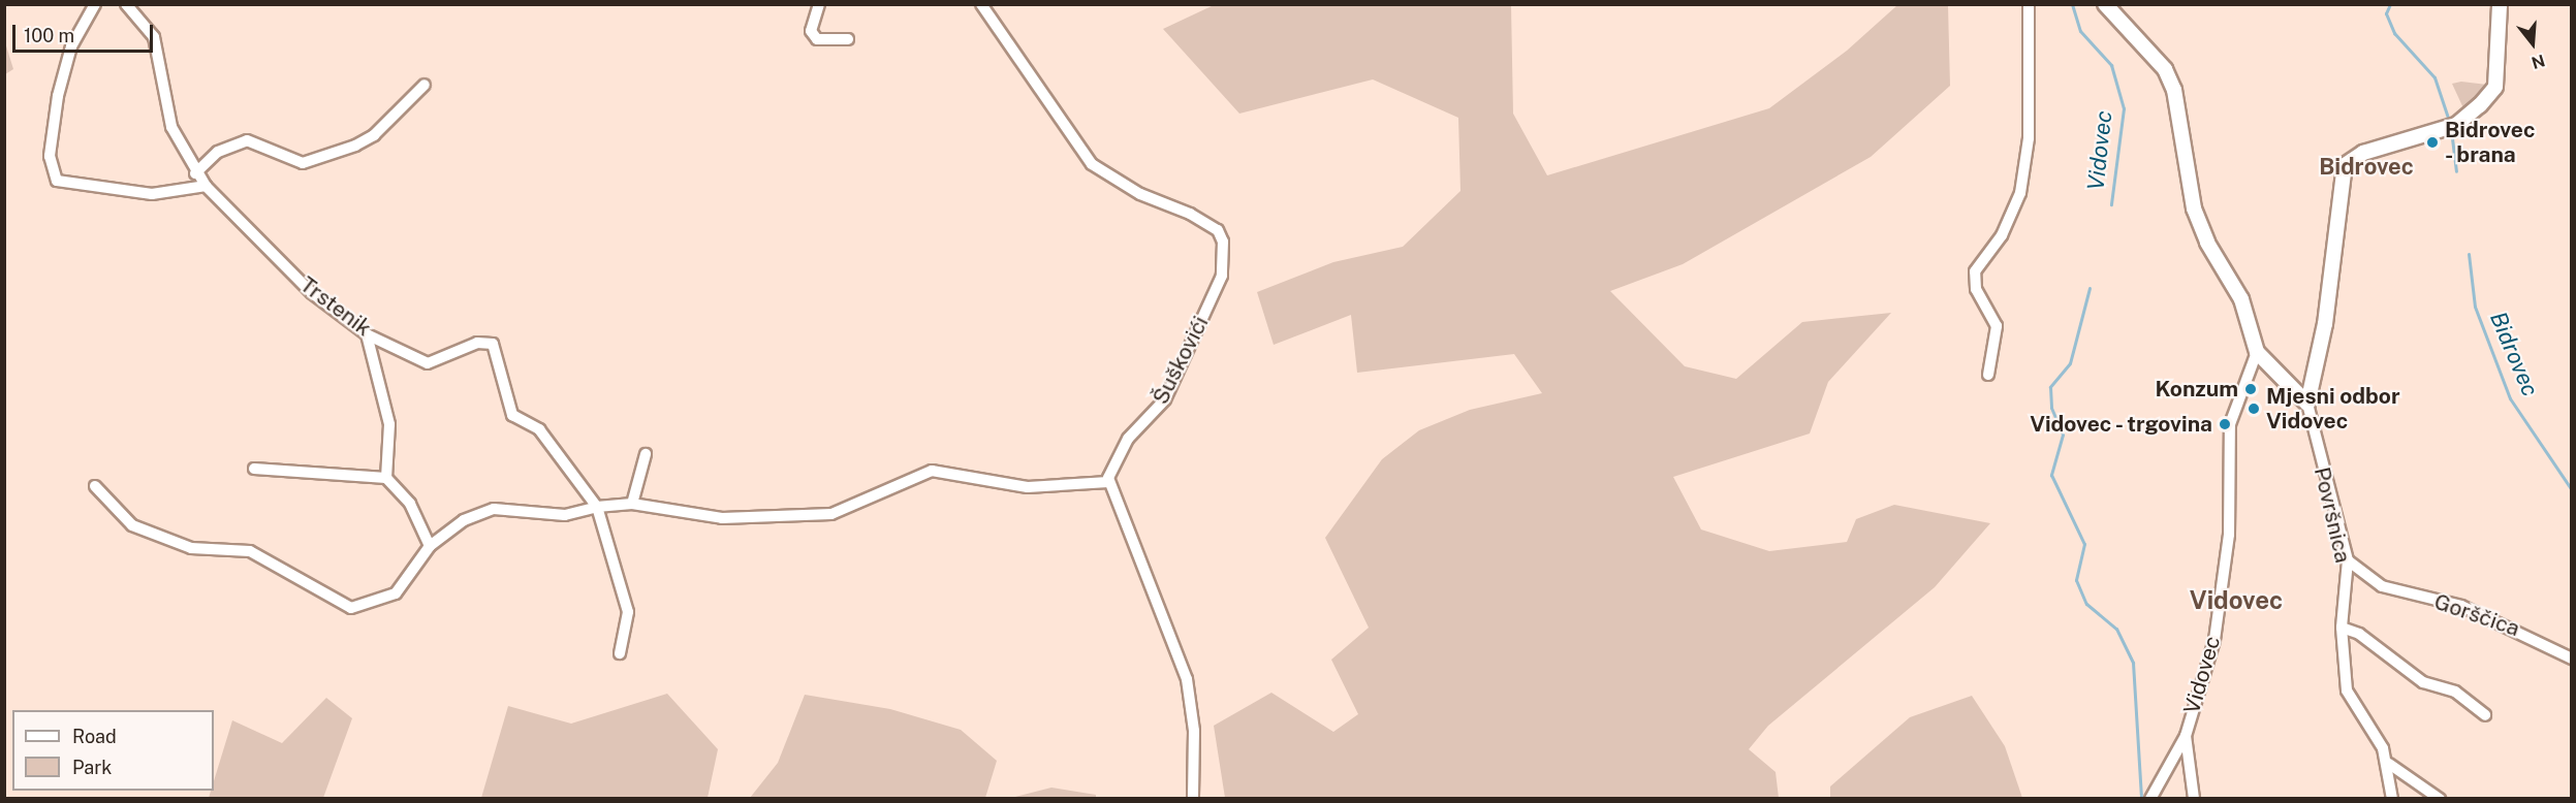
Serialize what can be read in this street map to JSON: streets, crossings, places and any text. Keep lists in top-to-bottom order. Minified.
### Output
{"streets":{"street":["Trstenik","Šuškovići","Površnica","Gorščica","Vidovec"]},"crossings":[["Površnica","Gorščica"],["Površnica","Vidovec"]],"districts":["Bidrovec","Vidovec"],"water":["Vidovec","Bidrovec"],"places":["Bidrovec - brana","Konzum","Mjesni odbor Vidovec","Vidovec - trgovina"],"legend":["Road","Park"],"scale_bar":"100 m","north":"bottom"}
